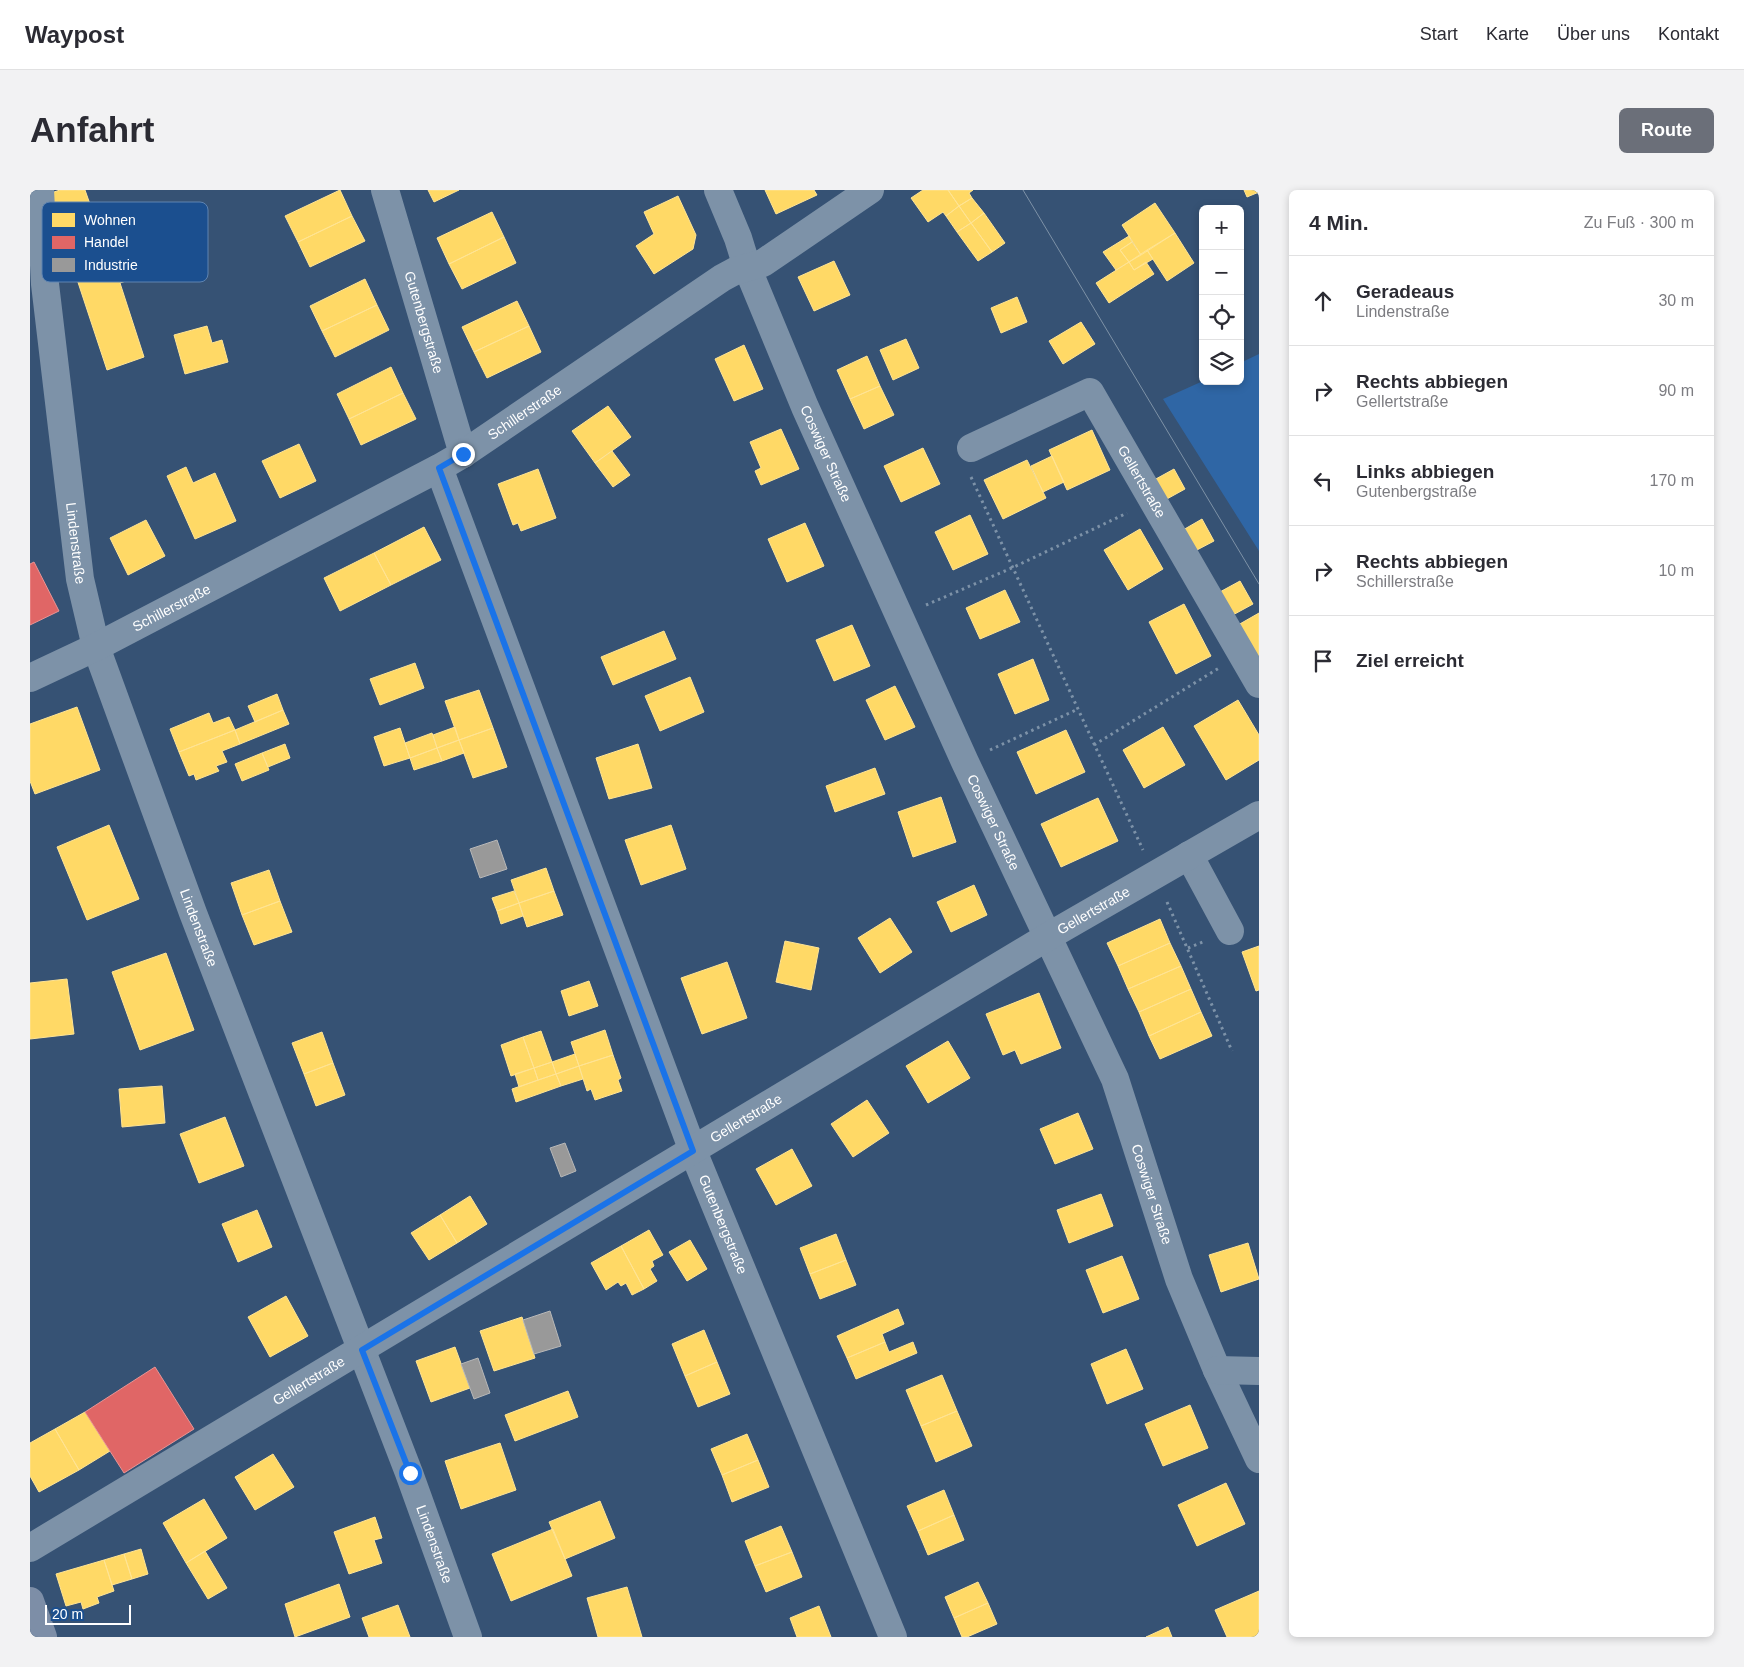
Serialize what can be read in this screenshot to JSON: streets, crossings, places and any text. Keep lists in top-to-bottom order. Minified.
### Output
{"streets":{"street":["Gutenbergstraße","Schillerstraße","Coswiger Straße","Gellertstraße","Lindenstraße"]},"crossings":[["Gutenbergstraße","Schillerstraße"],["Gutenbergstraße","Gellertstraße"],["Schillerstraße","Coswiger Straße"],["Schillerstraße","Lindenstraße"],["Coswiger Straße","Gellertstraße"],["Gellertstraße","Lindenstraße"]],"legend":["Wohnen","Handel","Industrie"],"scale_bar":"20 m","page":{"header":"Waypost","nav":["Start","Karte","Über uns","Kontakt"],"buttons":"Route","title":"Anfahrt","heading":["4 Min.","Zu Fuß · 300 m"],"map_buttons":["+","−"],"list":[["Geradeaus","Lindenstraße","30 m"],["Rechts abbiegen","Gellertstraße","90 m"],["Links abbiegen","Gutenbergstraße","170 m"],["Rechts abbiegen","Schillerstraße","10 m"],"Ziel erreicht"],"scale":"20 m"}}
